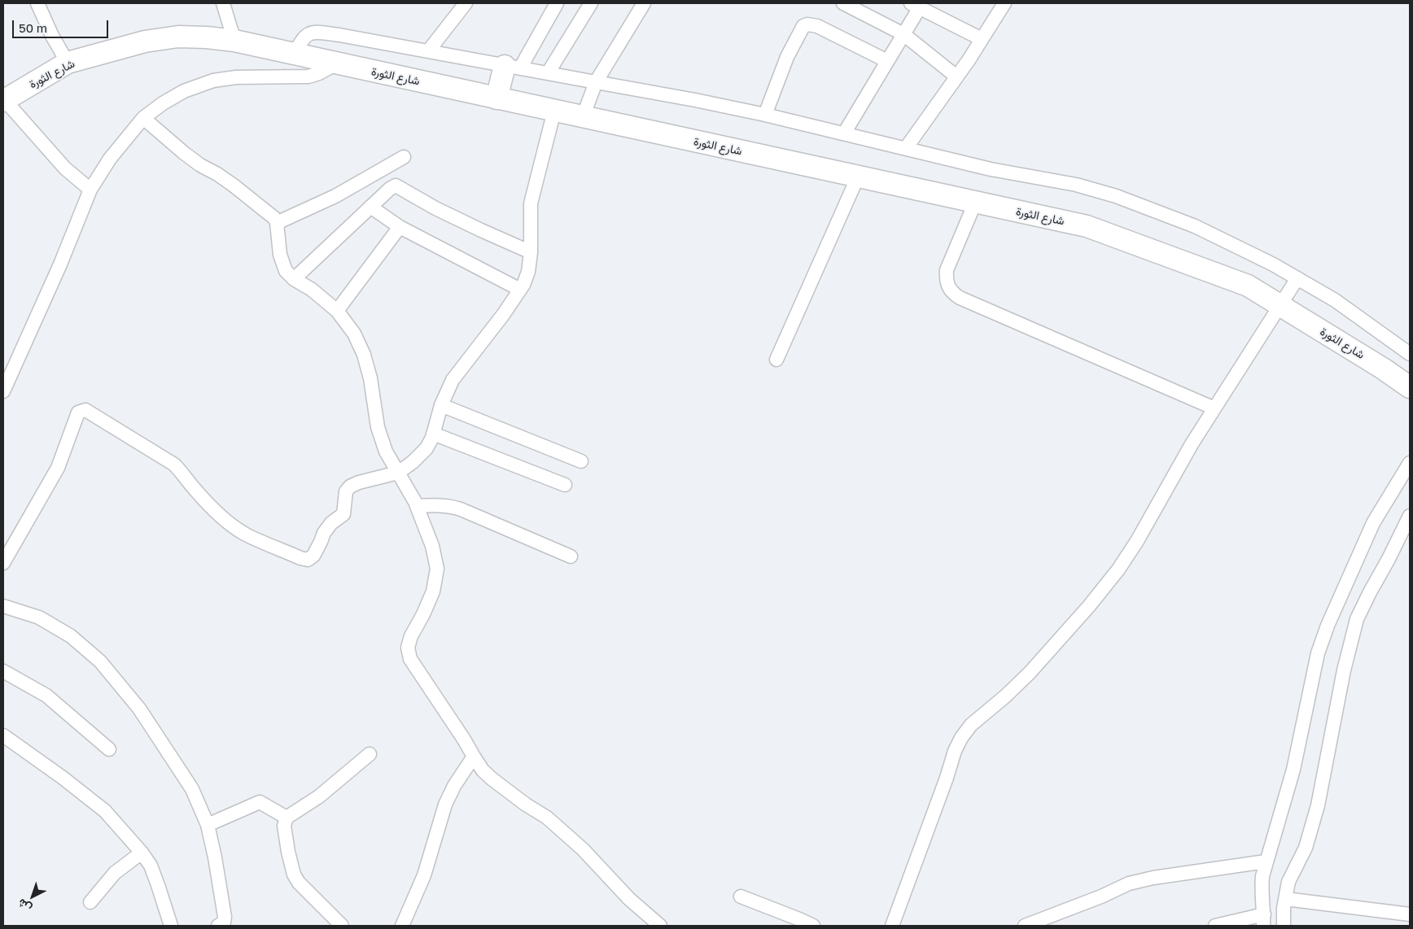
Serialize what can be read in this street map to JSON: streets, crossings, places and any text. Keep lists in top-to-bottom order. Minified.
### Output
{"streets":{"main road":["شارع الثورة"]},"scale_bar":"50 m","north":"bottom left"}
